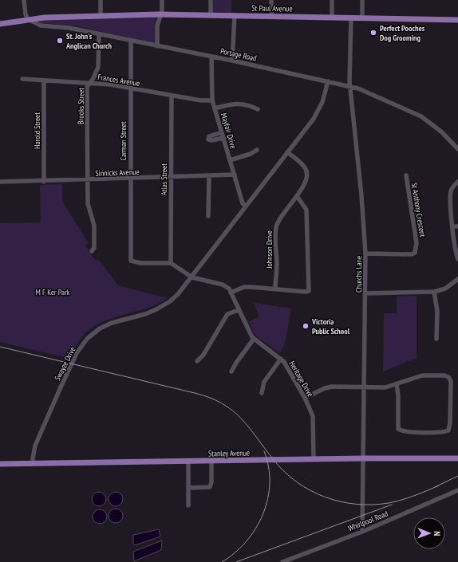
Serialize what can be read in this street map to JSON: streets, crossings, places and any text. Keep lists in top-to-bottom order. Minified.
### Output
{"streets":{"main road":["St Paul Avenue","Stanley Avenue"],"street":["Portage Road","Frances Avenue","Brooks Street","Harold Street","Mayfair Drive","Carman Street","Sinnicks Avenue","Atlas Street","St Anthony Crescent","Johnson Drive","Churchs Lane","Swayze Drive","Heritage Drive","Whirlpool Road"]},"crossings":[["St Paul Avenue","Portage Road"],["St Paul Avenue","Churchs Lane"],["Portage Road","Brooks Street"],["Portage Road","Mayfair Drive"],["Portage Road","Carman Street"],["Portage Road","Churchs Lane"],["Frances Avenue","Brooks Street"],["Frances Avenue","Harold Street"],["Frances Avenue","Mayfair Drive"],["Frances Avenue","Carman Street"],["Frances Avenue","Atlas Street"],["Brooks Street","Sinnicks Avenue"],["Harold Street","Sinnicks Avenue"],["Mayfair Drive","Sinnicks Avenue"],["Carman Street","Sinnicks Avenue"],["Carman Street","Atlas Street"],["Sinnicks Avenue","Atlas Street"],["St Anthony Crescent","Churchs Lane"],["Churchs Lane","Stanley Avenue"],["Churchs Lane","Whirlpool Road"],["Swayze Drive","Heritage Drive"],["Swayze Drive","Stanley Avenue"],["Heritage Drive","Stanley Avenue"]],"parks":["M F Ker Park"],"places":["Perfect Pooches Dog Grooming","St. John's Anglican Church","Victoria Public School"],"north":"right"}
